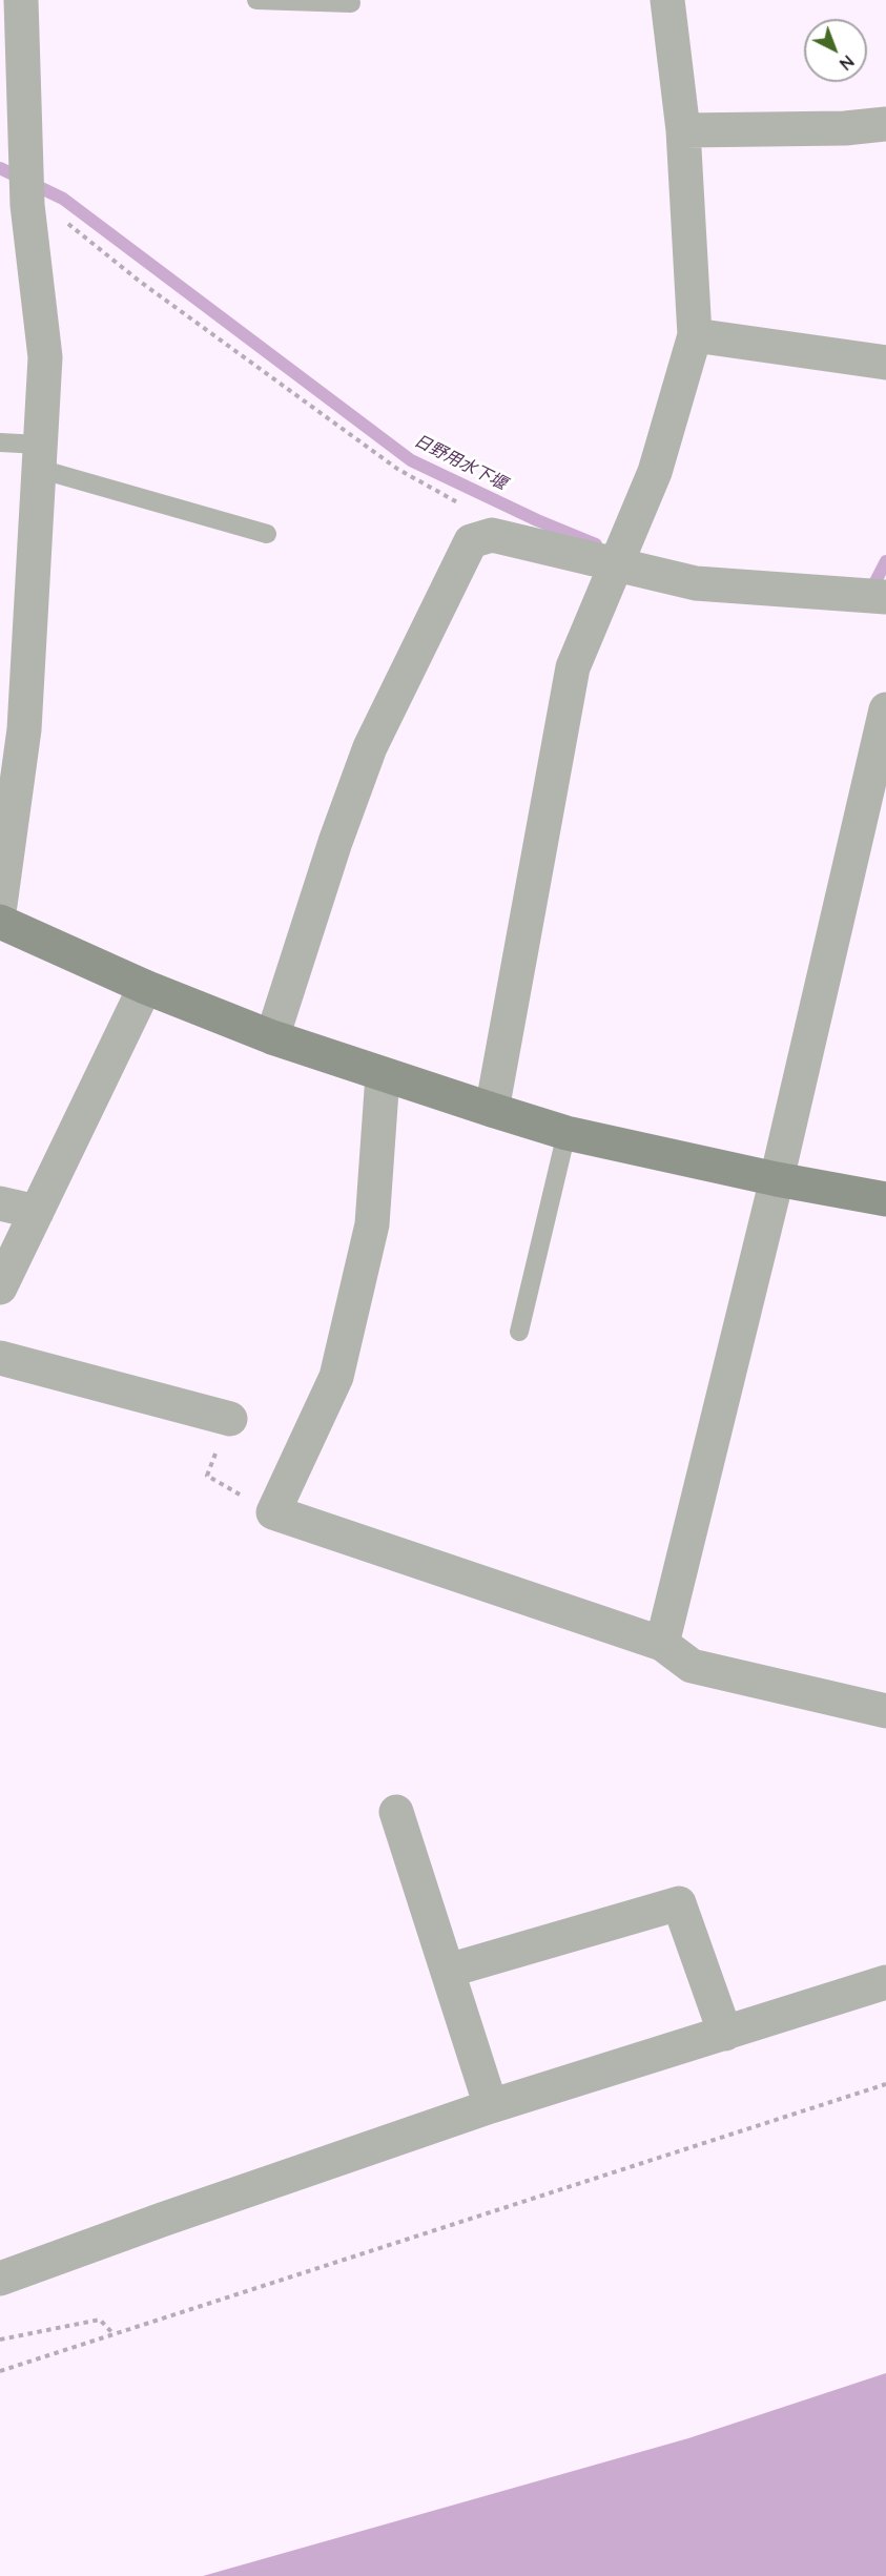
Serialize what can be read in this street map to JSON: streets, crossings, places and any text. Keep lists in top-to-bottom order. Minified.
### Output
{"water":["日野用水下堰"],"north":"bottom right"}
